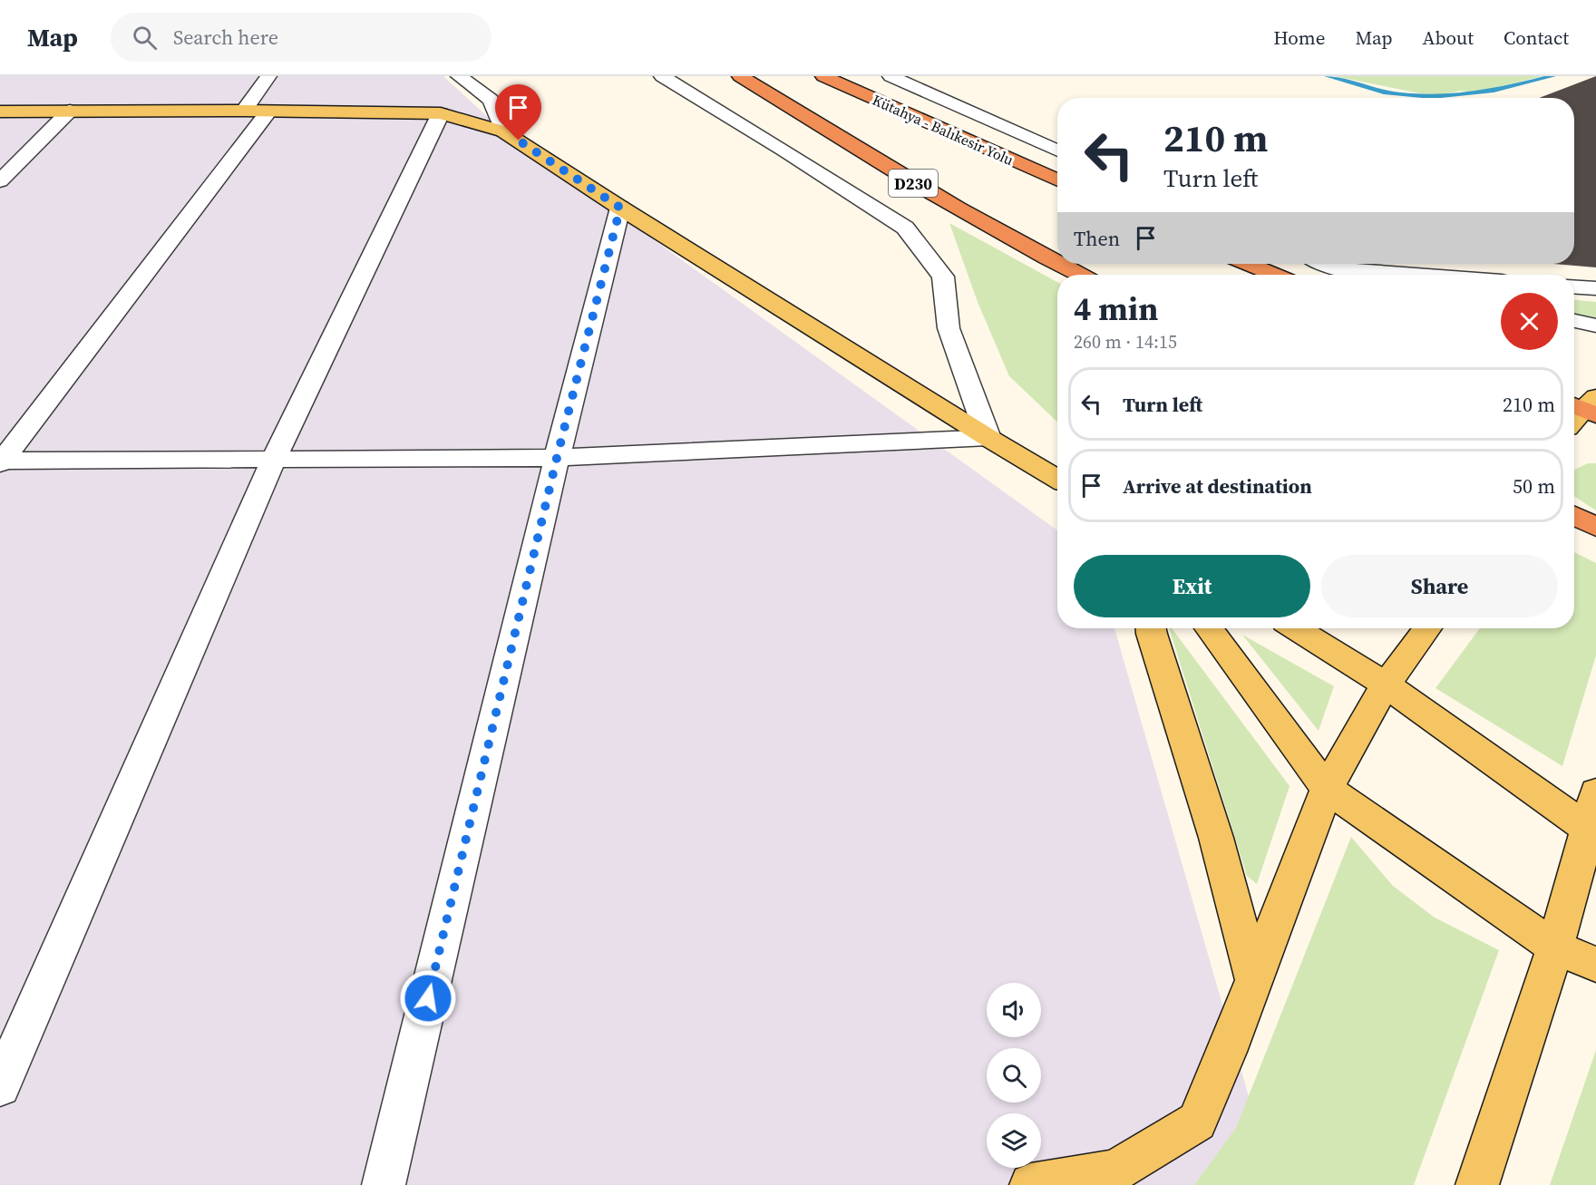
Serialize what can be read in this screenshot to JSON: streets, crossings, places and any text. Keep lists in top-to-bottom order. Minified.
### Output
{"streets":{"highway":["Kütahya - Balıkesir Yolu","D230"]},"page":{"header":"Map","search":"Search here","nav":["Home","Map","About","Contact"],"turn":["210 m","Turn left"],"then":"Then","heading":["4 min","260 m · 14:15"],"list":[{"name":"Turn left","value":"210 m"},{"name":"Arrive at destination","value":"50 m"}],"buttons":["Exit","Share"]}}
